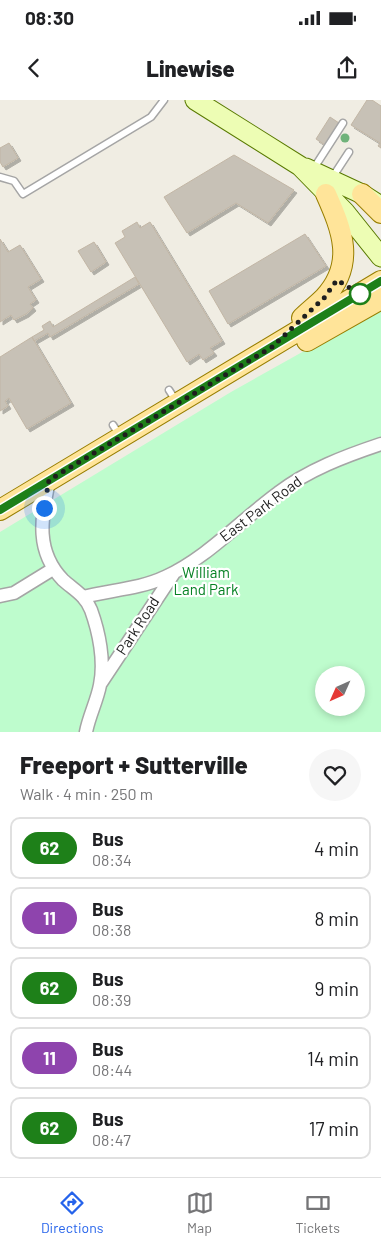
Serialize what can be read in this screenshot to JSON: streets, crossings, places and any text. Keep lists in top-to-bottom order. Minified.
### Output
{"streets":{"street":["East Park Road","Park Road"]},"crossings":[["East Park Road","Park Road"]],"parks":["William Land Park"],"lines":["bus line 62"],"north":"bottom left","page":{"status":"08:30","header":"Linewise","heading":["Freeport + Sutterville","Walk · 4 min · 250 m"],"list":[{"mark":"62","name":"Bus","note":"08:34","value":"4 min"},{"mark":"11","name":"Bus","note":"08:38","value":"8 min"},{"mark":"62","name":"Bus","note":"08:39","value":"9 min"},{"mark":"11","name":"Bus","note":"08:44","value":"14 min"},{"mark":"62","name":"Bus","note":"08:47","value":"17 min"}],"tabs":["Directions","Map","Tickets"]}}
